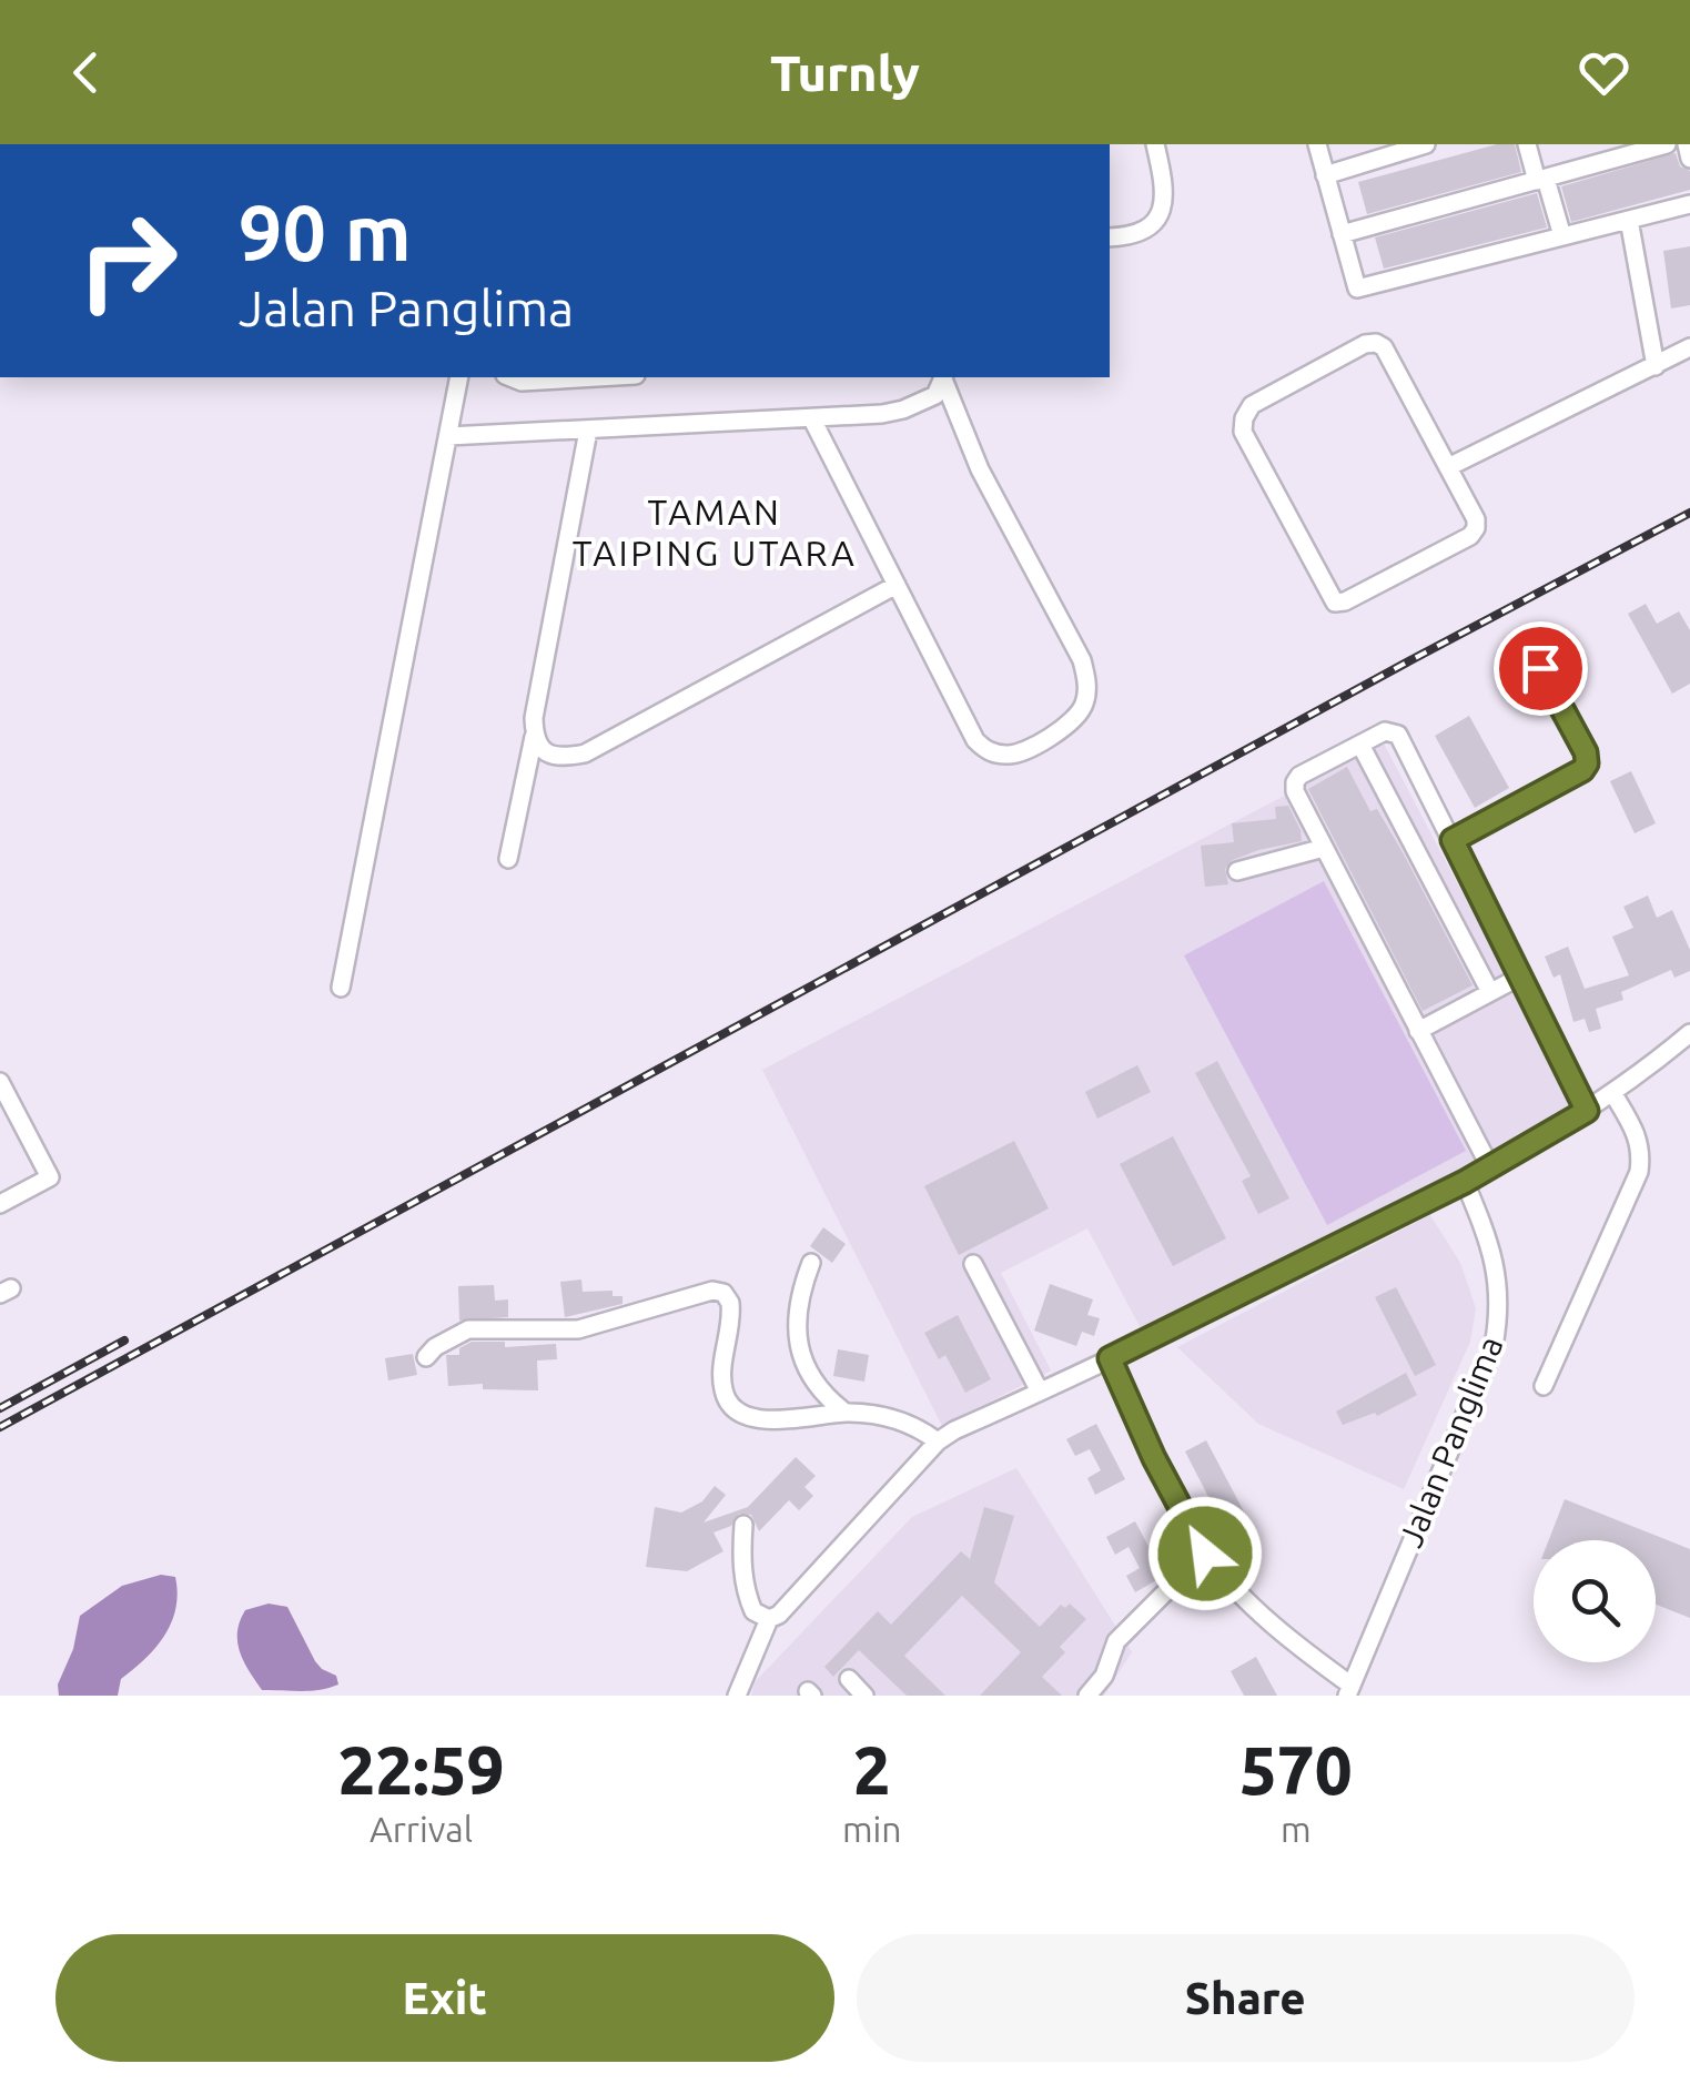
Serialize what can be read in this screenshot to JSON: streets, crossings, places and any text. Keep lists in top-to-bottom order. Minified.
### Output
{"streets":{"street":["Jalan Panglima"]},"districts":["TAMAN TAIPING UTARA"],"page":{"header":"Turnly","turn":["90 m","Jalan Panglima"],"eta":["22:59","Arrival","2","min","570","m"],"buttons":["Exit","Share"]}}
